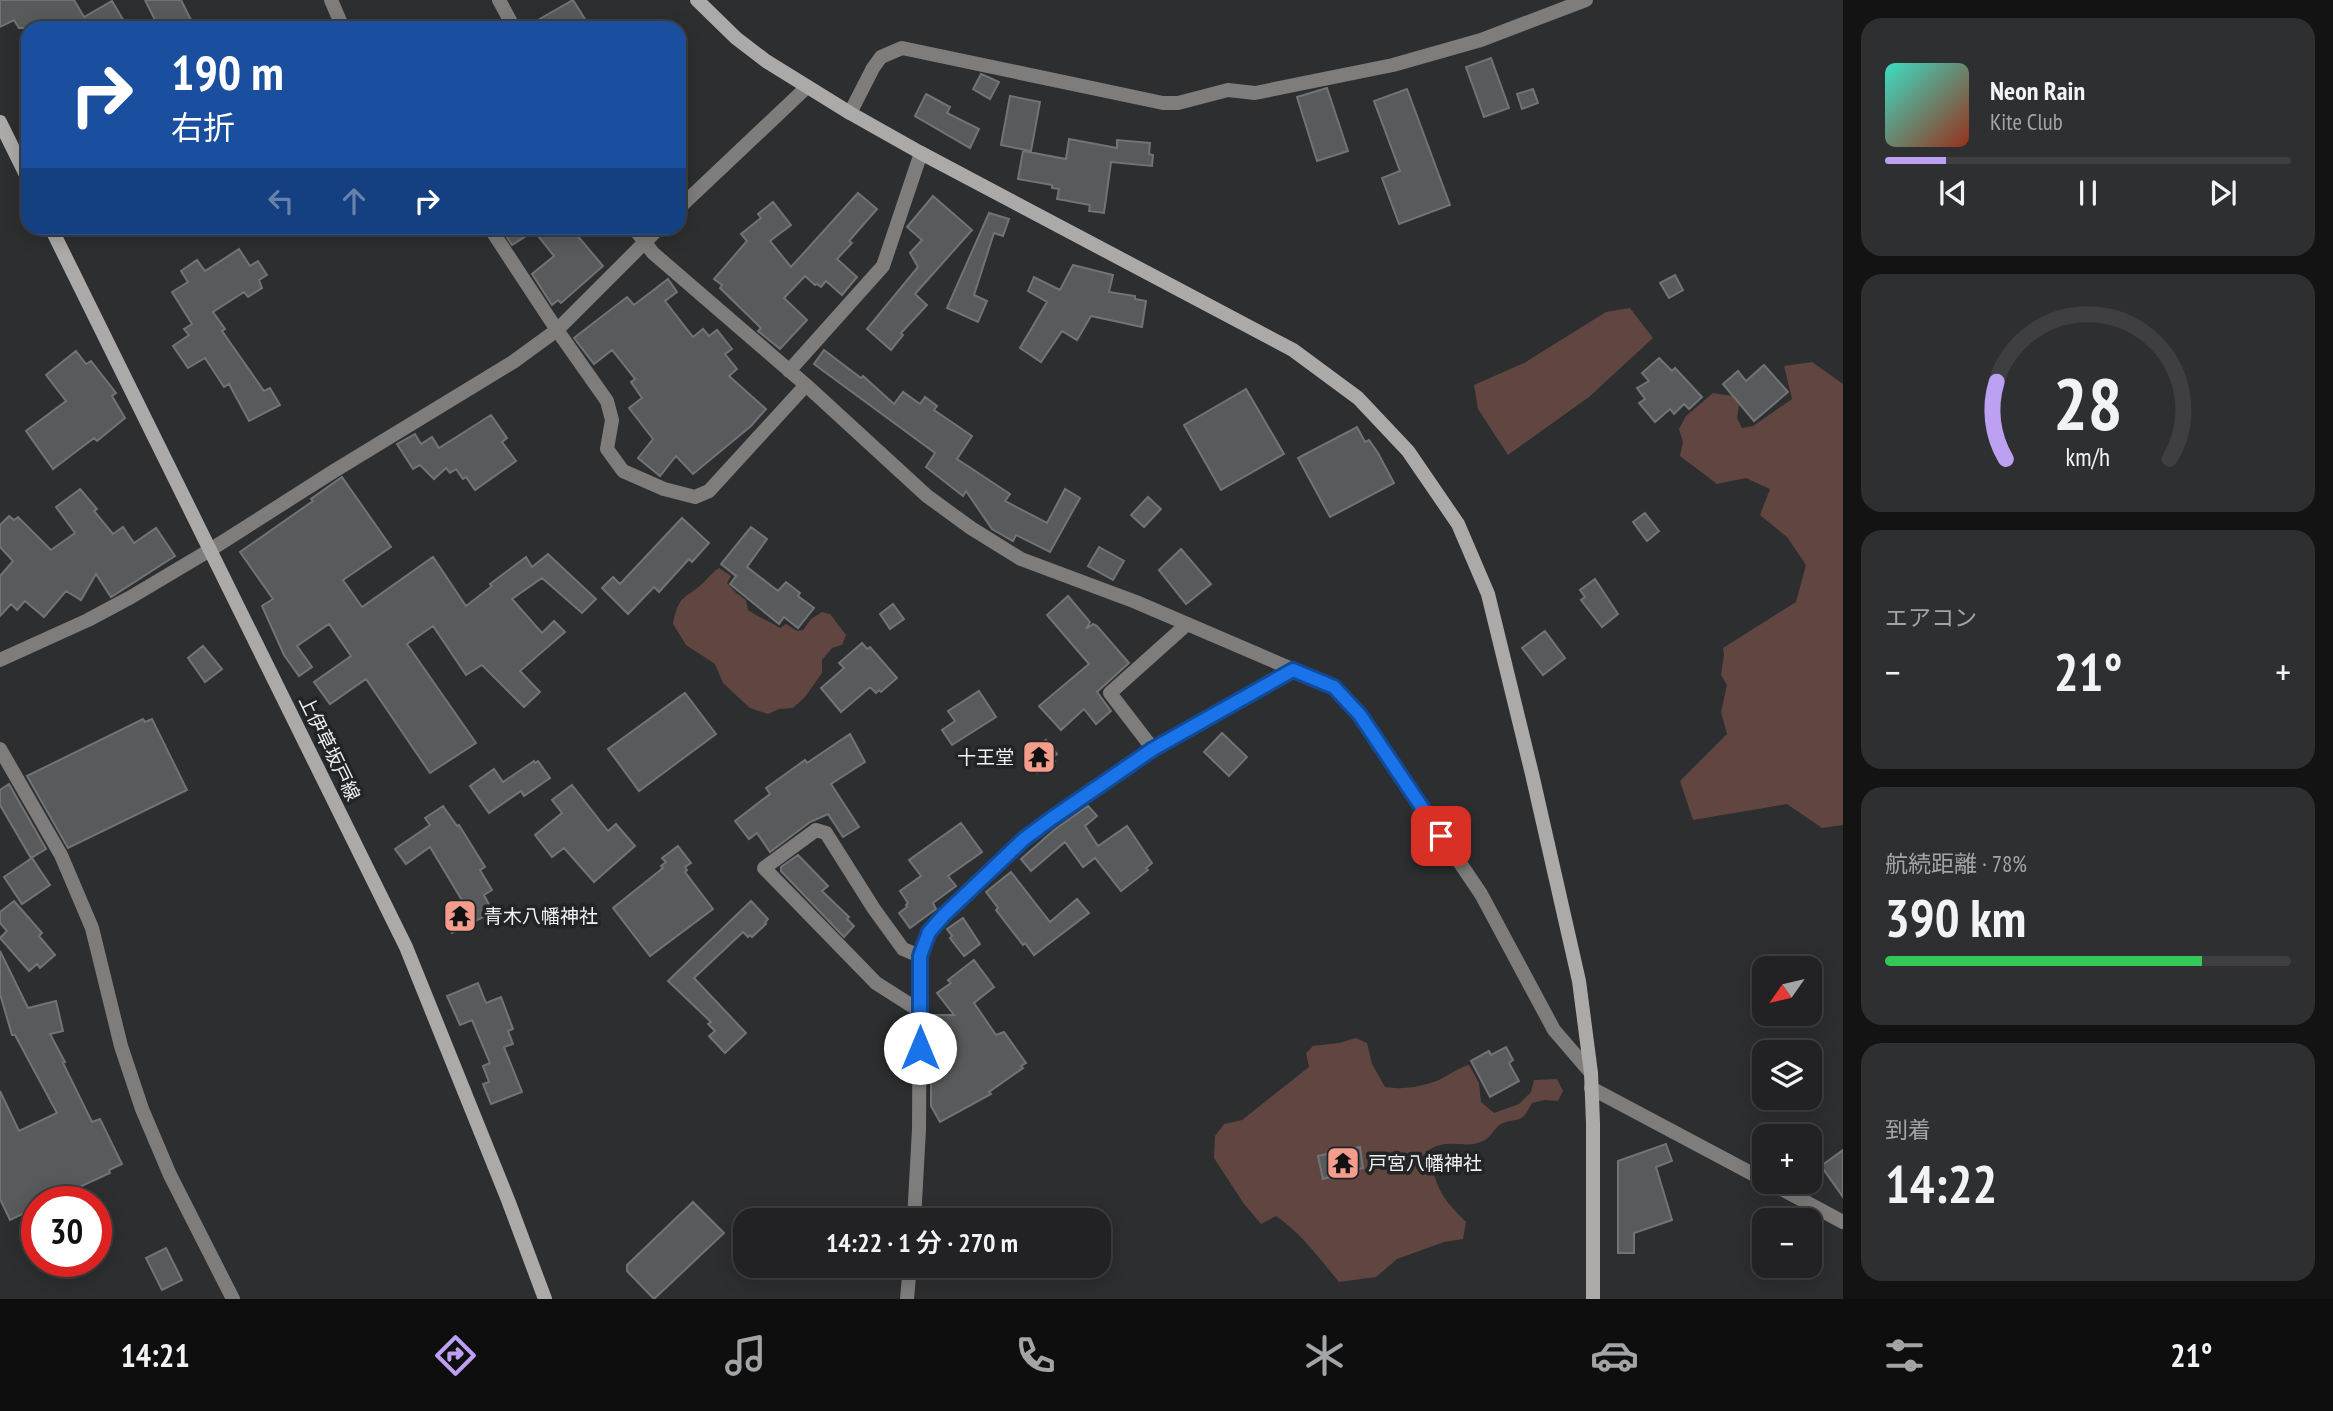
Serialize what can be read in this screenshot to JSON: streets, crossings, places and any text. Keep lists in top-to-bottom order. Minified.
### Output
{"streets":{"street":["上伊草坂戸線"]},"places":{"temple":["十王堂","青木八幡神社","戸宮八幡神社"]},"north":"bottom left","page":{"turn":["190 m","右折"],"song":["Neon Rain","Kite Club"],"tile":["エアコン",["航続距離 · 78%","390 km"],["到着","14:22"]],"heat":["−","21°","+"],"map_buttons":["+","−"],"limit":"30","trip":"14:22 · 1 分 · 270 m","tabs":["14:21","21°"],"gauge":["28","km/h"]}}
